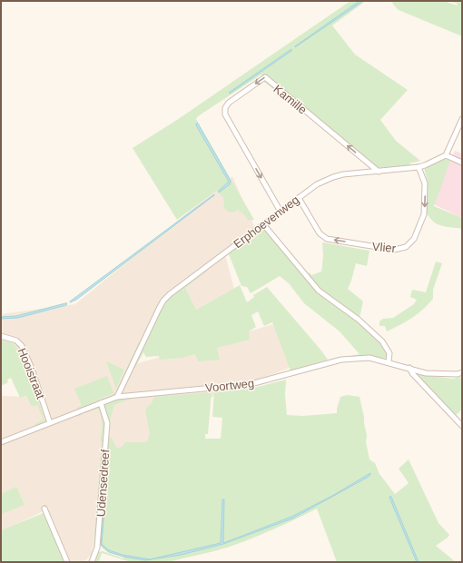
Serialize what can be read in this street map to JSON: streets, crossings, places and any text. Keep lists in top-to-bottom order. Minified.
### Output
{"streets":{"street":["Kamille","Erphoevenweg","Vlier","Hooistraat","Voortweg","Udensedreef"]},"crossings":[["Kamille","Erphoevenweg"],["Erphoevenweg","Vlier"],["Erphoevenweg","Voortweg"],["Hooistraat","Voortweg"],["Voortweg","Udensedreef"]]}
